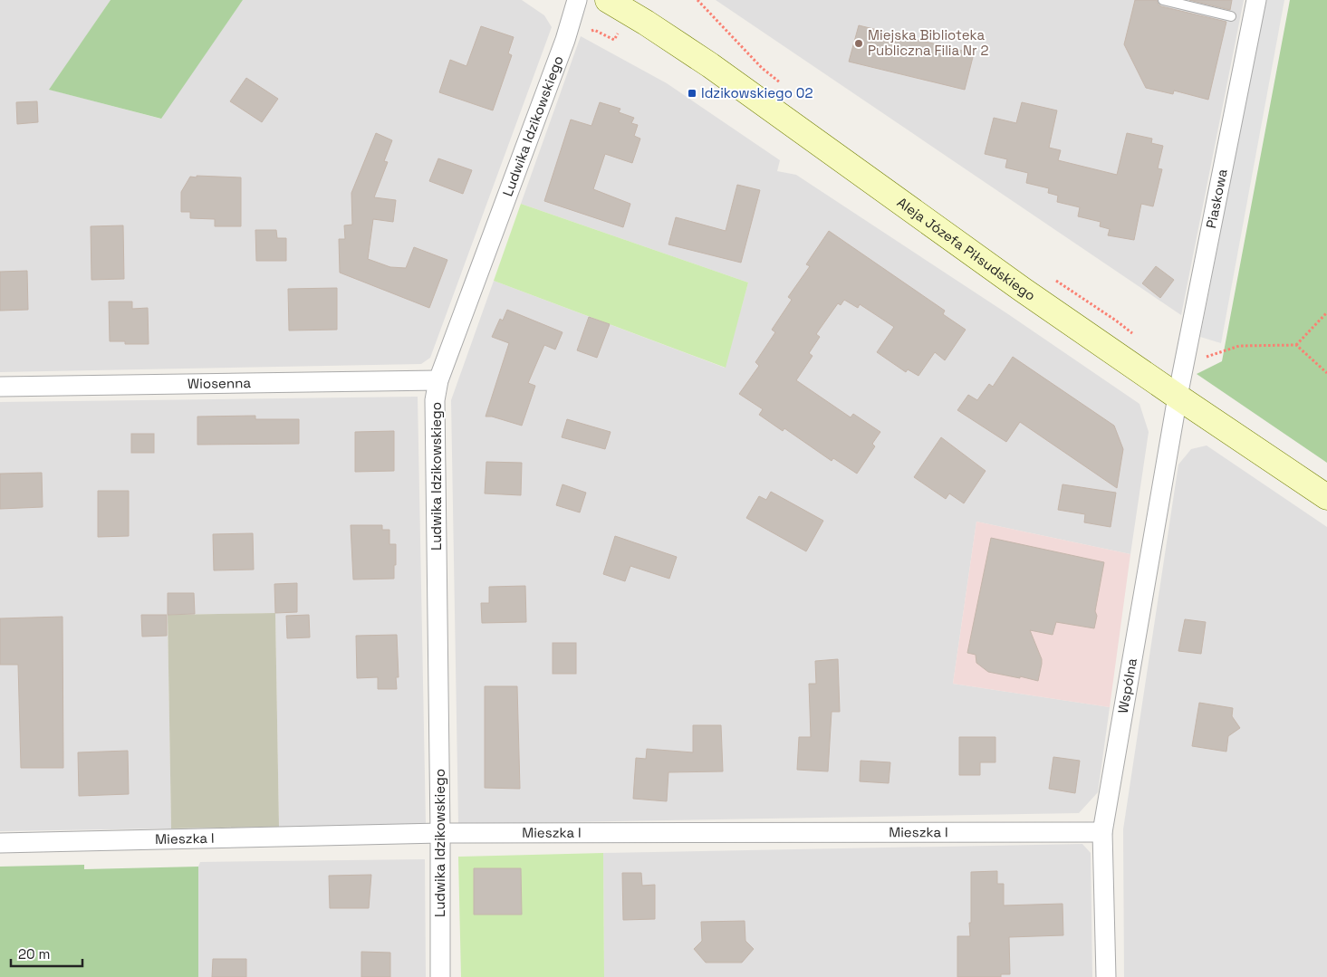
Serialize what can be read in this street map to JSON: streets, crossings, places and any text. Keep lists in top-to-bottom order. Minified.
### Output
{"streets":{"main road":["Aleja Józefa Piłsudskiego"],"street":["Ludwika Idzikowskiego","Piaskowa","Wiosenna","Wspólna","Mieszka I"]},"crossings":[["Ludwika Idzikowskiego","Wiosenna"],["Ludwika Idzikowskiego","Mieszka I"],["Piaskowa","Aleja Józefa Piłsudskiego"],["Piaskowa","Wspólna"],["Aleja Józefa Piłsudskiego","Wspólna"],["Wspólna","Mieszka I"]],"places":{"other":["Miejska Biblioteka Publiczna Filia Nr 2"],"transit":["Idzikowskiego 02"]},"scale_bar":"20 m"}
